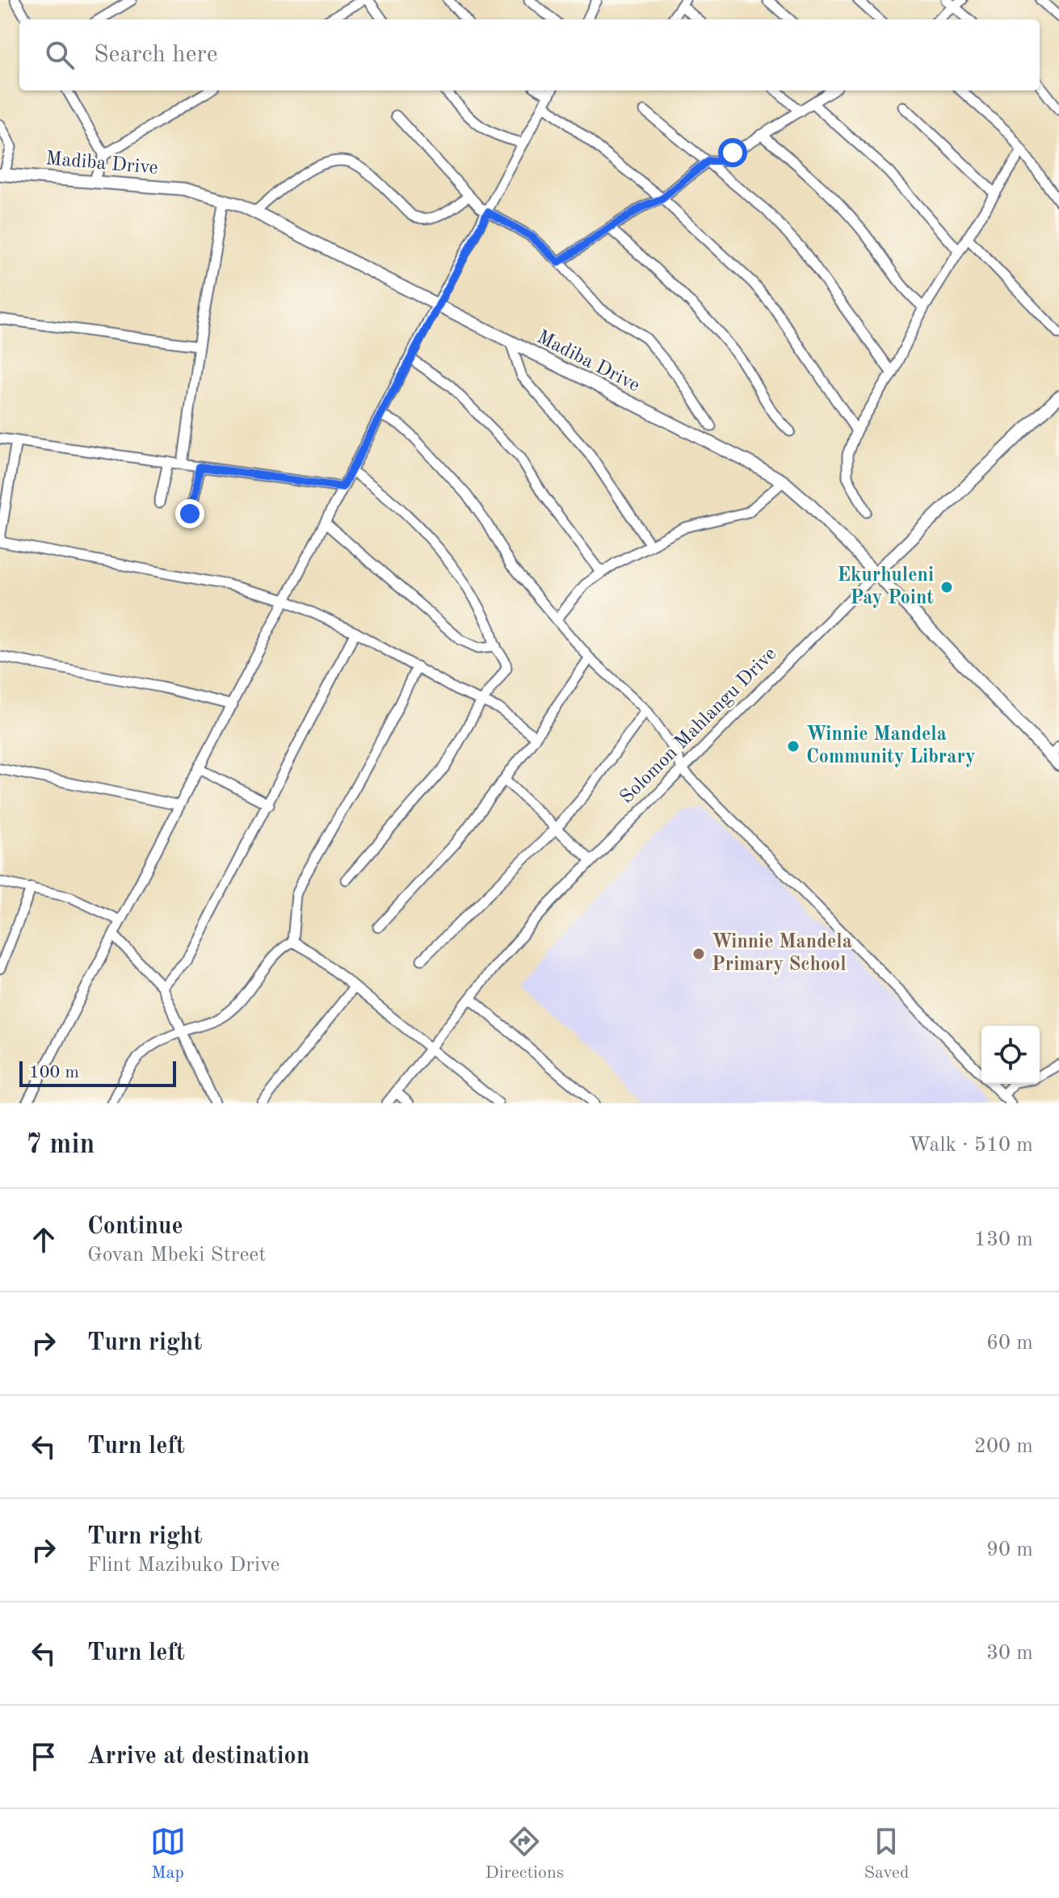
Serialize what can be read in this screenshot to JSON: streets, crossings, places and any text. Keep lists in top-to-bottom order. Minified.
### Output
{"streets":{"street":["Madiba Drive","Solomon Mahlangu Drive"]},"crossings":[["Madiba Drive","Solomon Mahlangu Drive"]],"places":["Ekurhuleni Pay Point","Winnie Mandela Community Library","Winnie Mandela Primary School"],"scale_bar":"100 m","page":{"search":"Search here","scale":"100 m","heading":["7 min","Walk · 510 m"],"list":[["Continue","Govan Mbeki Street","130 m"],["Turn right","60 m"],["Turn left","200 m"],["Turn right","Flint Mazibuko Drive","90 m"],["Turn left","30 m"],"Arrive at destination"],"nav":["Map","Directions","Saved"]}}
